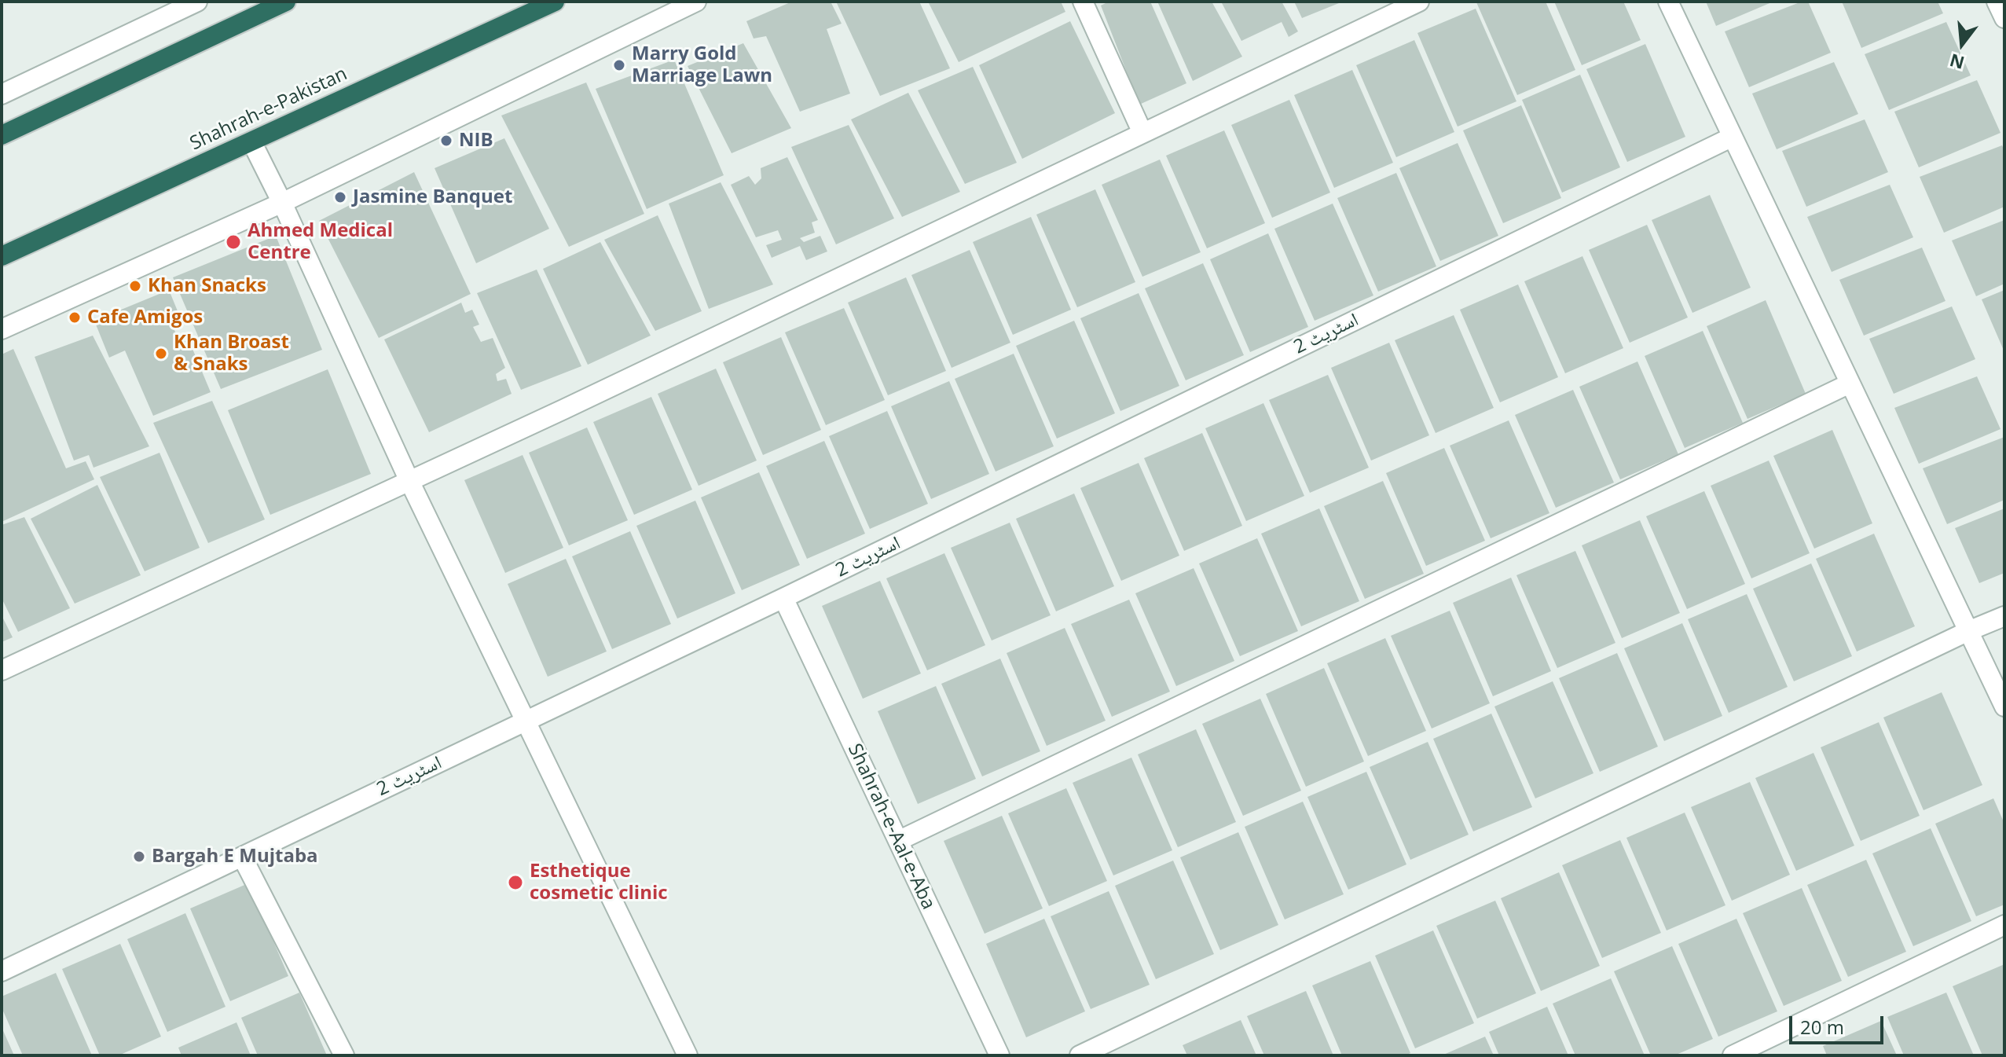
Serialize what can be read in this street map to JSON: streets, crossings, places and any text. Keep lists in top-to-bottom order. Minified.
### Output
{"streets":{"highway":["Shahrah-e-Pakistan"],"street":["اسٹریٹ 2","Shahrah-e-Aal-e-Aba"]},"crossings":[["اسٹریٹ 2","Shahrah-e-Aal-e-Aba"]],"places":["Marry Gold Marriage Lawn","NIB","Jasmine Banquet","Ahmed Medical Centre","Khan Snacks","Cafe Amigos","Khan Broast & Snaks","Bargah E Mujtaba","Esthetique cosmetic clinic"],"scale_bar":"20 m","north":"bottom"}
